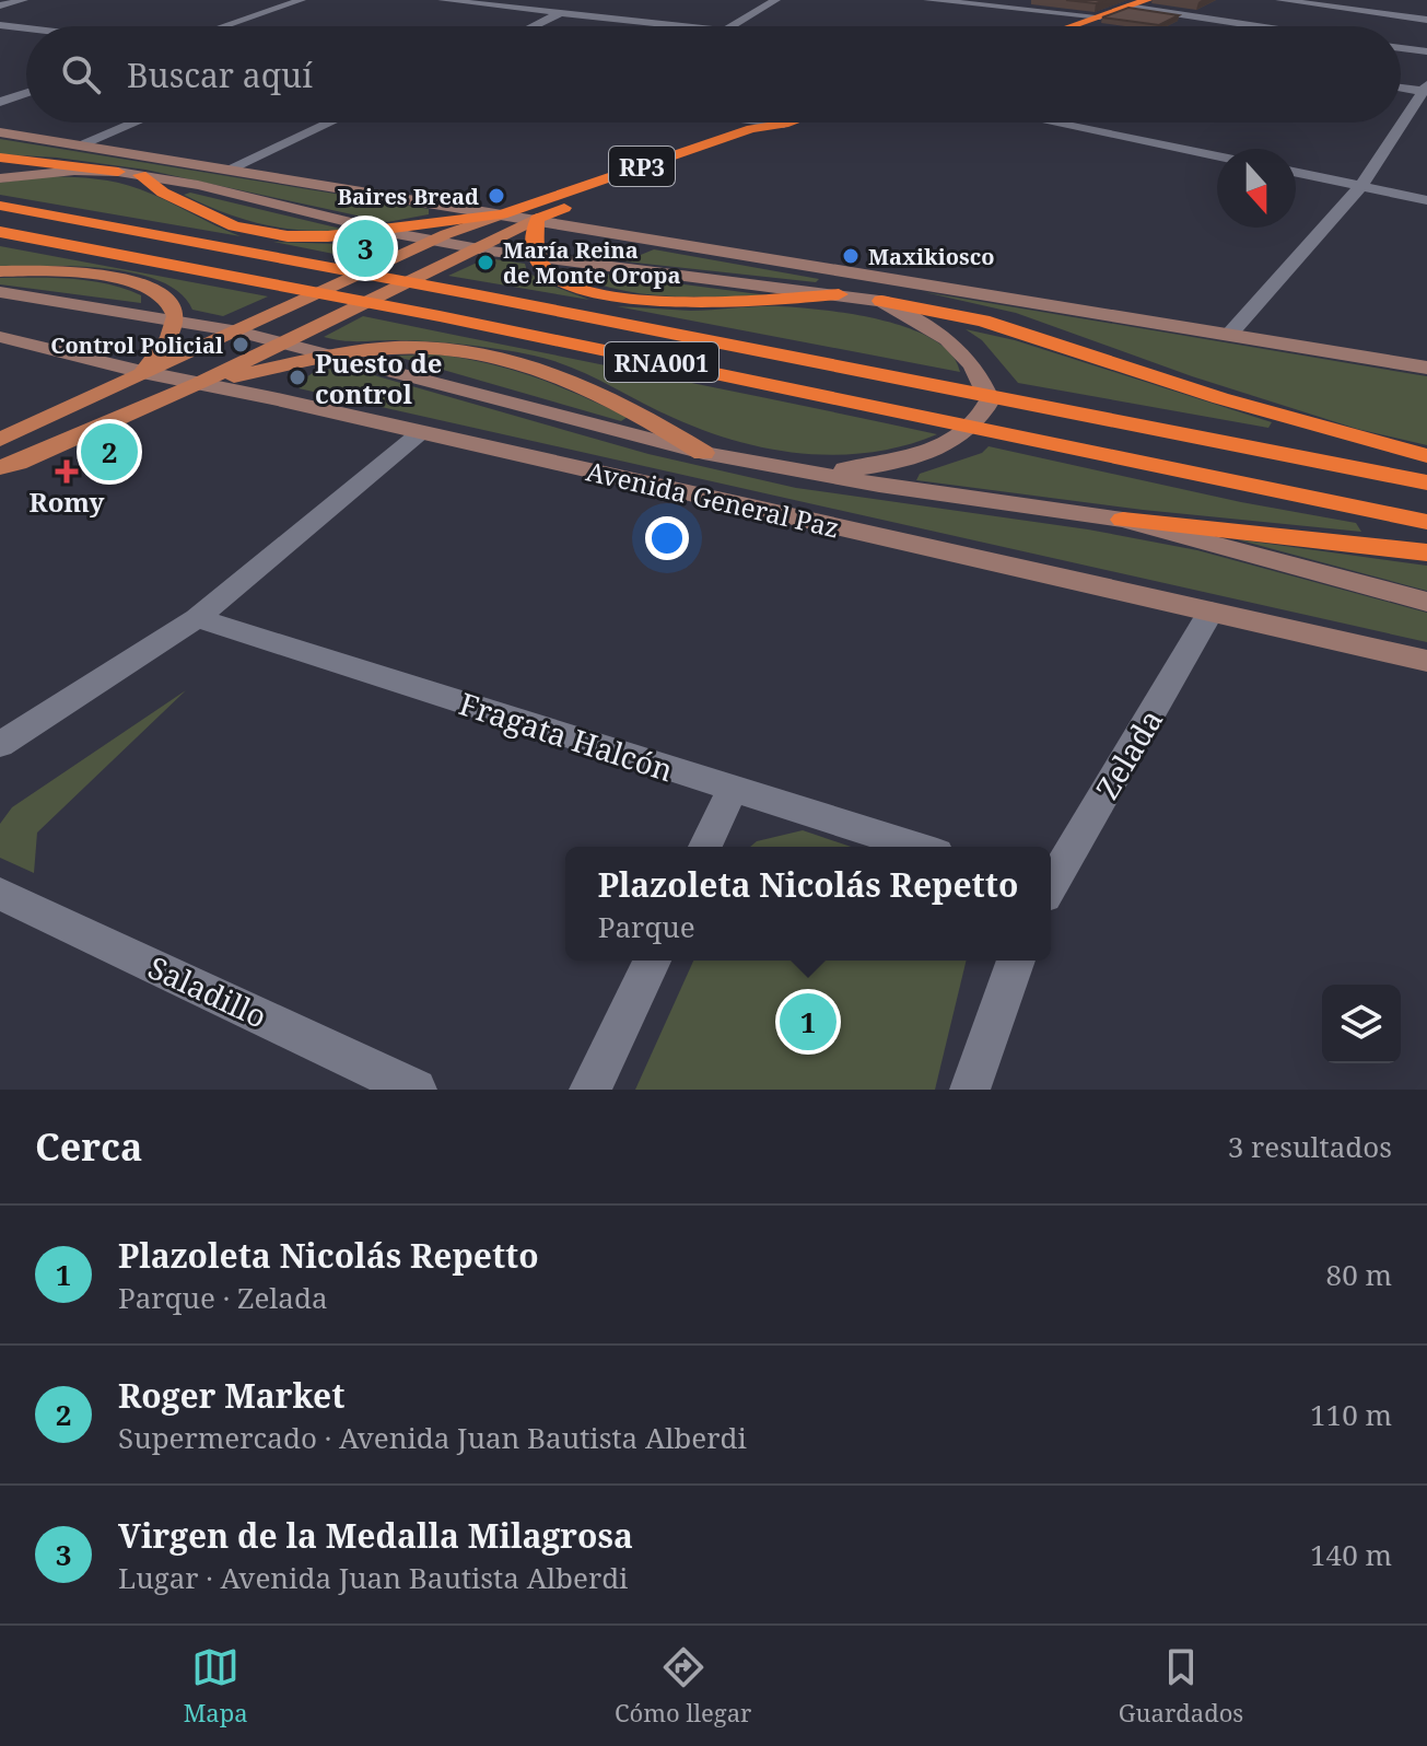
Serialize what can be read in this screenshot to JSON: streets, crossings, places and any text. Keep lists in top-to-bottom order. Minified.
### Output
{"streets":{"highway":["RP3","RNA001"],"street":["Avenida General Paz","Fragata Halcón","Zelada","Saladillo"]},"crossings":[["Avenida General Paz","Zelada"]],"places":{"other":["Baires Bread","Maxikiosco","María Reina de Monte Oropa","Control Policial","Puesto de control"],"health":["Romy"]},"north":"bottom","page":{"search":"Buscar aquí","pins":["3","2","1"],"popup":["Plazoleta Nicolás Repetto","Parque"],"heading":["Cerca","3 resultados"],"list":[{"mark":"1","name":"Plazoleta Nicolás Repetto","note":"Parque · Zelada","value":"80 m"},{"mark":"2","name":"Roger Market","note":"Supermercado · Avenida Juan Bautista Alberdi","value":"110 m"},{"mark":"3","name":"Virgen de la Medalla Milagrosa","note":"Lugar · Avenida Juan Bautista Alberdi","value":"140 m"}],"nav":["Mapa","Cómo llegar","Guardados"]}}
